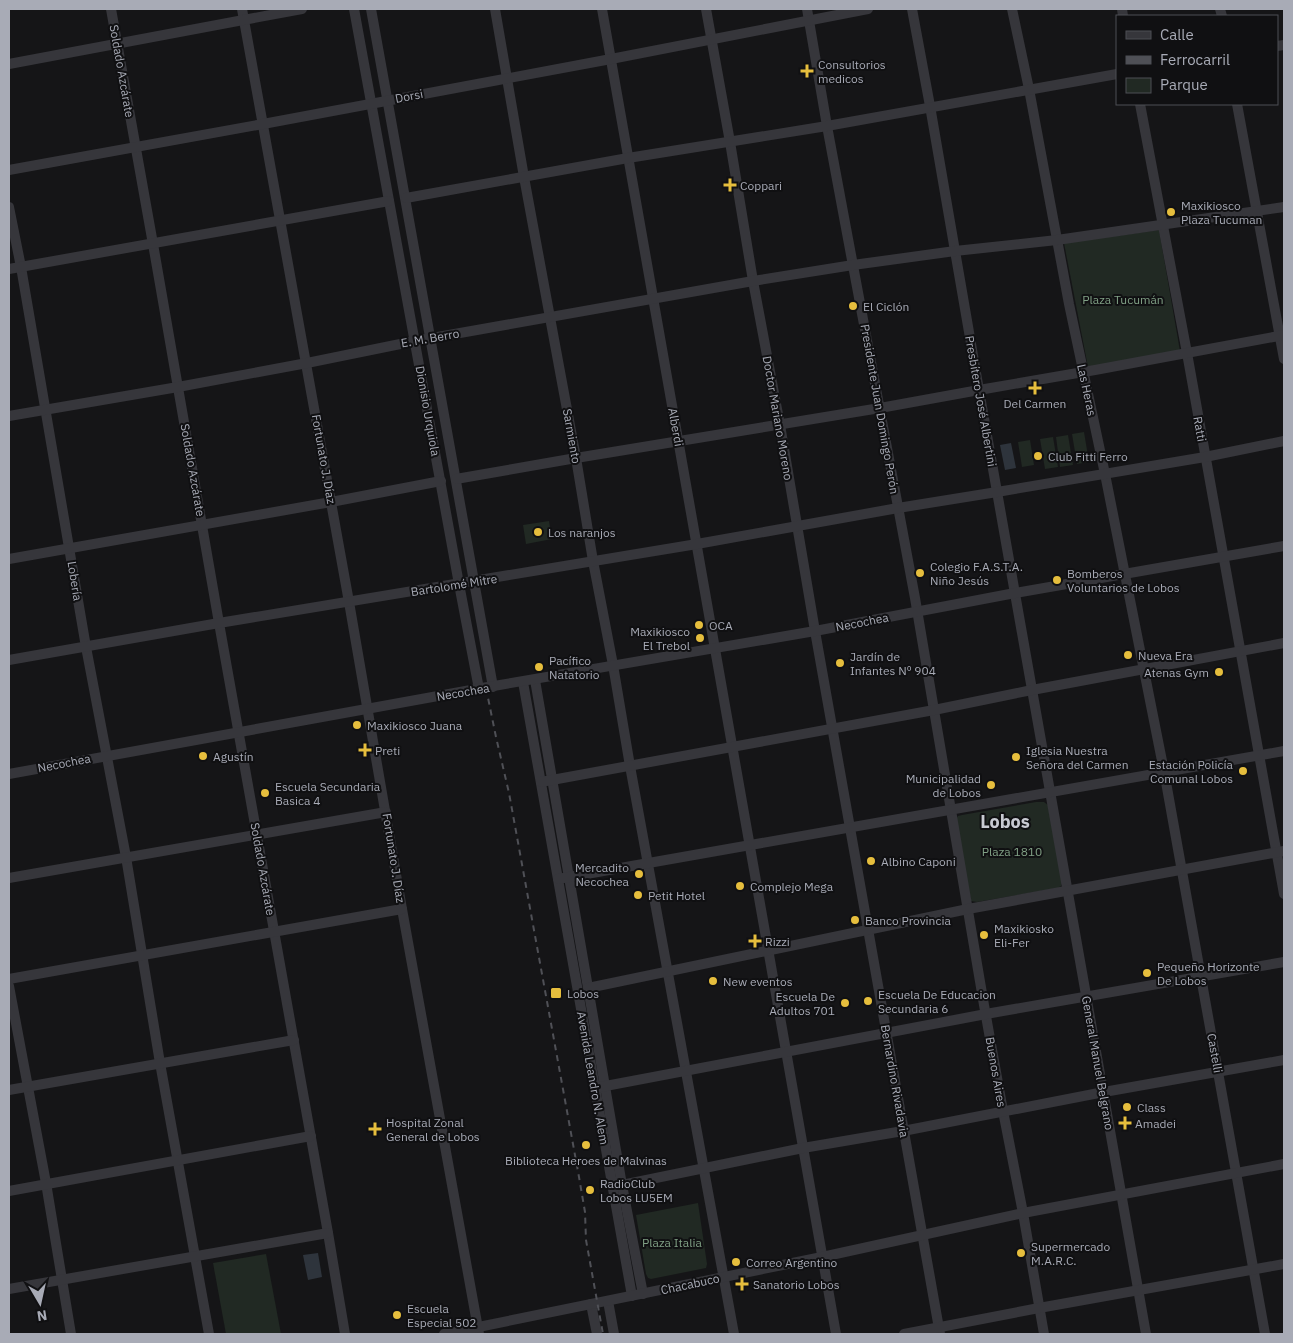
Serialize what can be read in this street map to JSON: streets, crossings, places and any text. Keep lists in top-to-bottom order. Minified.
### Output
{"streets":{"street":["Soldado Azcárate","Dorsi","E. M. Berro","Las Heras","Presbítero José Albertini","Presidente Juan Domingo Perón","Dionisio Urquiola","Doctor Mariano Moreno","Alberdi","Ratti","Sarmiento","Fortunato J. Díaz","Lobería","Bartolomé Mitre","Necochea","Castelli","General Manuel Belgrano","Buenos Aires","Avenida Leandro N. Alem","Bernardino Rivadavia","Chacabuco"]},"crossings":[["Soldado Azcárate","Dorsi"],["Soldado Azcárate","E. M. Berro"],["Soldado Azcárate","Bartolomé Mitre"],["Soldado Azcárate","Necochea"],["Dorsi","Presidente Juan Domingo Perón"],["Dorsi","Dionisio Urquiola"],["Dorsi","Doctor Mariano Moreno"],["Dorsi","Alberdi"],["Dorsi","Sarmiento"],["Dorsi","Fortunato J. Díaz"],["E. M. Berro","Las Heras"],["E. M. Berro","Presbítero José Albertini"],["E. M. Berro","Presidente Juan Domingo Perón"],["E. M. Berro","Dionisio Urquiola"],["E. M. Berro","Doctor Mariano Moreno"],["E. M. Berro","Alberdi"],["E. M. Berro","Ratti"],["E. M. Berro","Sarmiento"],["E. M. Berro","Fortunato J. Díaz"],["E. M. Berro","Lobería"],["Las Heras","Bartolomé Mitre"],["Las Heras","Necochea"],["Las Heras","Castelli"],["Presbítero José Albertini","Bartolomé Mitre"],["Presbítero José Albertini","Necochea"],["Presbítero José Albertini","General Manuel Belgrano"],["Presidente Juan Domingo Perón","Bartolomé Mitre"],["Presidente Juan Domingo Perón","Necochea"],["Presidente Juan Domingo Perón","Buenos Aires"],["Dionisio Urquiola","Bartolomé Mitre"],["Dionisio Urquiola","Necochea"],["Doctor Mariano Moreno","Bartolomé Mitre"],["Doctor Mariano Moreno","Necochea"],["Doctor Mariano Moreno","Bernardino Rivadavia"],["Alberdi","Bartolomé Mitre"],["Alberdi","Necochea"],["Alberdi","Chacabuco"],["Ratti","Bartolomé Mitre"],["Ratti","Necochea"],["Sarmiento","Bartolomé Mitre"],["Sarmiento","Necochea"],["Sarmiento","Chacabuco"],["Fortunato J. Díaz","Bartolomé Mitre"],["Fortunato J. Díaz","Necochea"],["Fortunato J. Díaz","Chacabuco"],["Lobería","Bartolomé Mitre"],["Lobería","Necochea"],["Necochea","Avenida Leandro N. Alem"],["Castelli","Chacabuco"],["General Manuel Belgrano","Chacabuco"],["Buenos Aires","Chacabuco"],["Avenida Leandro N. Alem","Chacabuco"],["Bernardino Rivadavia","Chacabuco"]],"districts":["Lobos"],"parks":["Plaza Tucumán","Plaza 1810","Plaza Italia"],"places":{"health":["Consultorios medicos","Coppari","Del Carmen","Preti","Rizzi","Amadei","Hospital Zonal General de Lobos","Sanatorio Lobos"],"other":["Maxikiosco Plaza Tucuman","El Ciclón","Club Fitti Ferro","Los naranjos","Colegio F.A.S.T.A. Niño Jesús","Bomberos Voluntarios de Lobos","OCA","Maxikiosco El Trebol","Nueva Era","Jardín de Infantes Nº 904","Pacífico Natatorio","Atenas Gym","Maxikiosco Juana","Agustín","Iglesia Nuestra Señora del Carmen","Estación Policía Comunal Lobos","Municipalidad de Lobos","Escuela Secundaria Basica 4","Albino Caponi","Mercadito Necochea","Complejo Mega","Petit Hotel","Banco Provincia","Maxikiosko Eli-Fer","Pequeño Horizonte De Lobos","New eventos","Escuela De Educacion Secundaria 6","Escuela De Adultos 701","Class","Biblioteca Heroes de Malvinas","RadioClub Lobos LU5EM","Supermercado M.A.R.C.","Correo Argentino","Escuela Especial 502"],"transit":["Lobos"]},"legend":["Calle","Ferrocarril","Parque"],"north":"bottom"}
